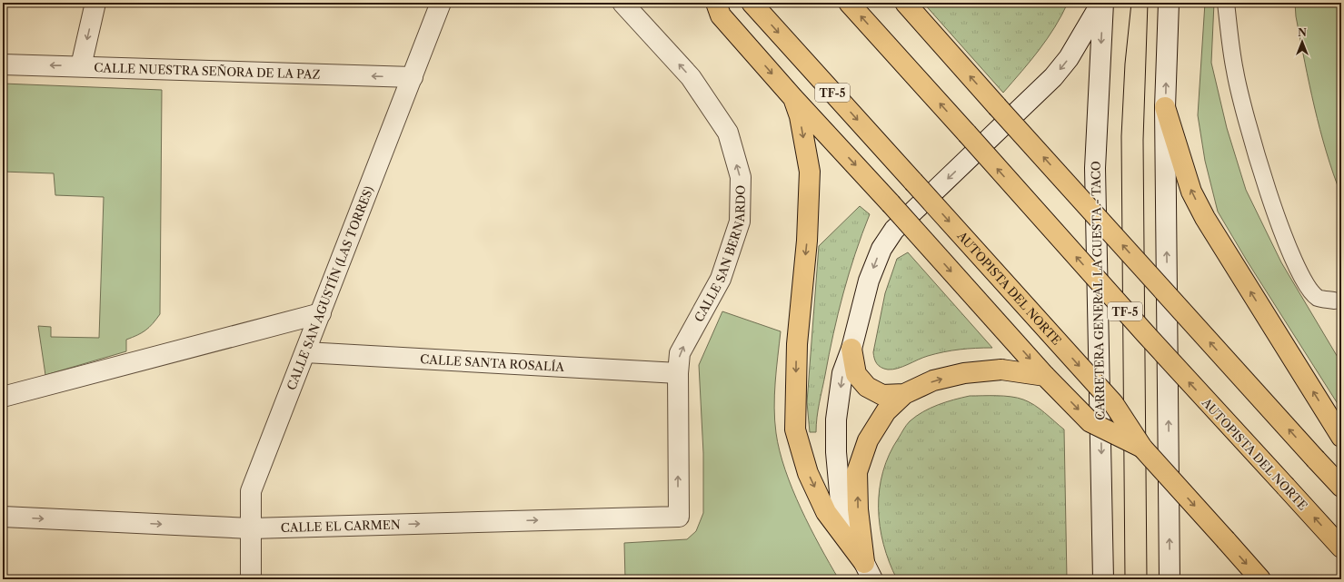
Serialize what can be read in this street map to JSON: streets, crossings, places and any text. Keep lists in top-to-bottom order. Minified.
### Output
{"streets":{"highway":["TF-5","AUTOPISTA DEL NORTE"],"street":["CALLE NUESTRA SEÑORA DE LA PAZ","CALLE SAN BERNARDO","CALLE SAN AGUSTÍN (LAS TORRES)","CARRETERA GENERAL LA CUESTA - TACO","CALLE SANTA ROSALÍA","CALLE EL CARMEN"]},"crossings":[["CALLE NUESTRA SEÑORA DE LA PAZ","CALLE SAN AGUSTÍN (LAS TORRES)"],["CALLE SAN BERNARDO","CALLE SANTA ROSALÍA"],["CALLE SAN BERNARDO","CALLE EL CARMEN"],["CALLE SAN AGUSTÍN (LAS TORRES)","CALLE SANTA ROSALÍA"],["CALLE SAN AGUSTÍN (LAS TORRES)","CALLE EL CARMEN"]],"one_way":["CALLE NUESTRA SEÑORA DE LA PAZ","CALLE EL CARMEN"],"north":"top"}
